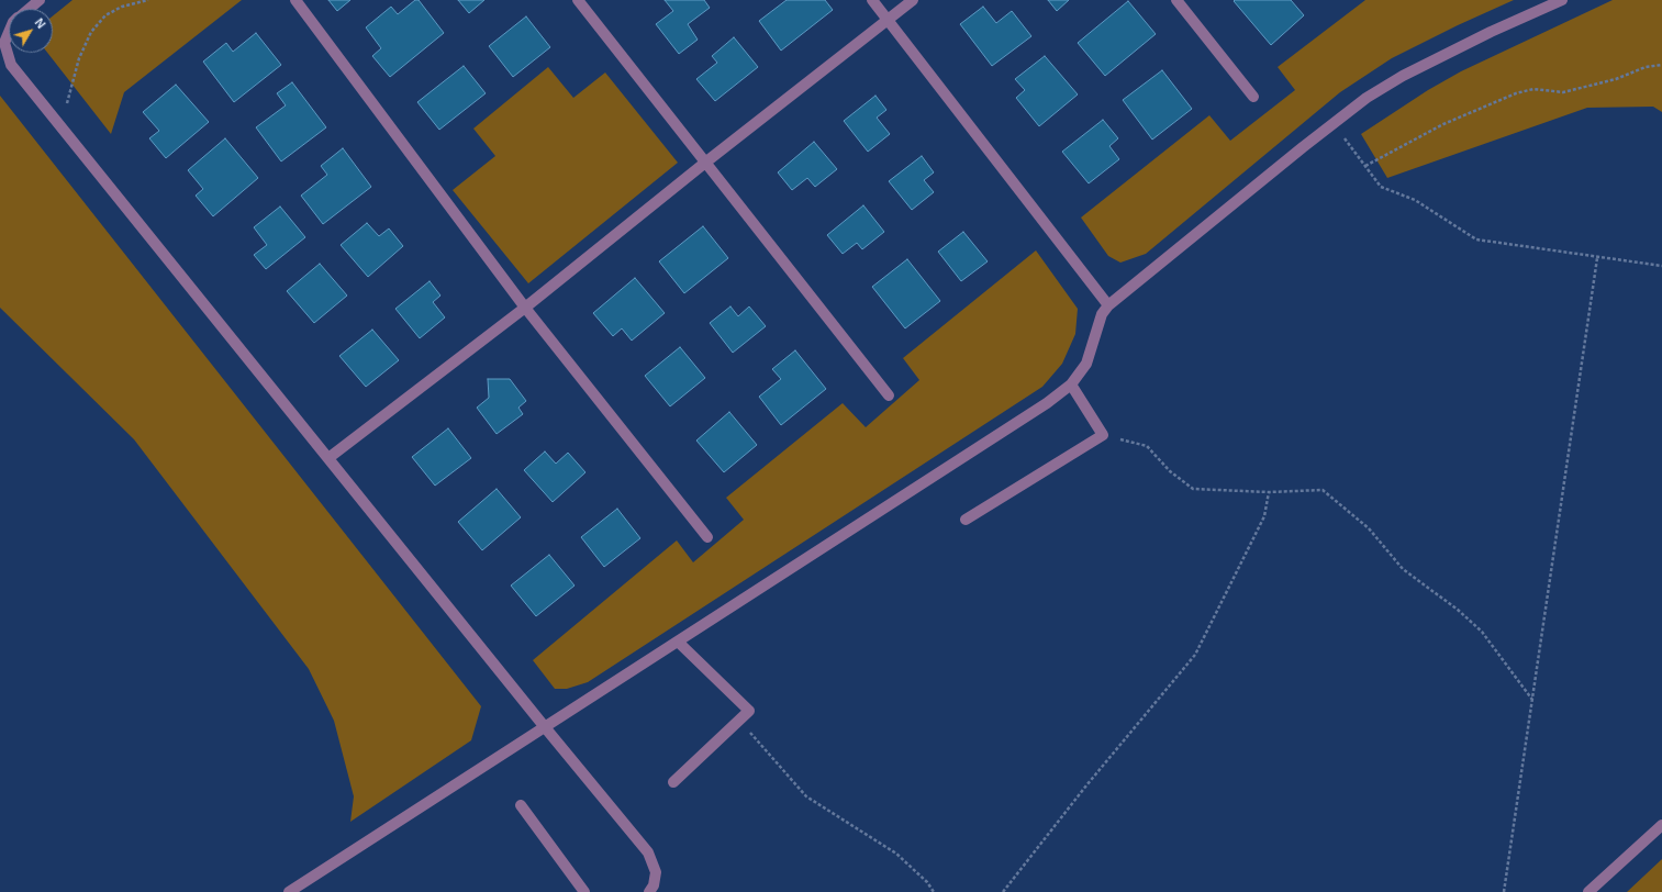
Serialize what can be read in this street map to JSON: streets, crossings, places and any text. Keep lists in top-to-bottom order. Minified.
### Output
{"north":"top right"}
